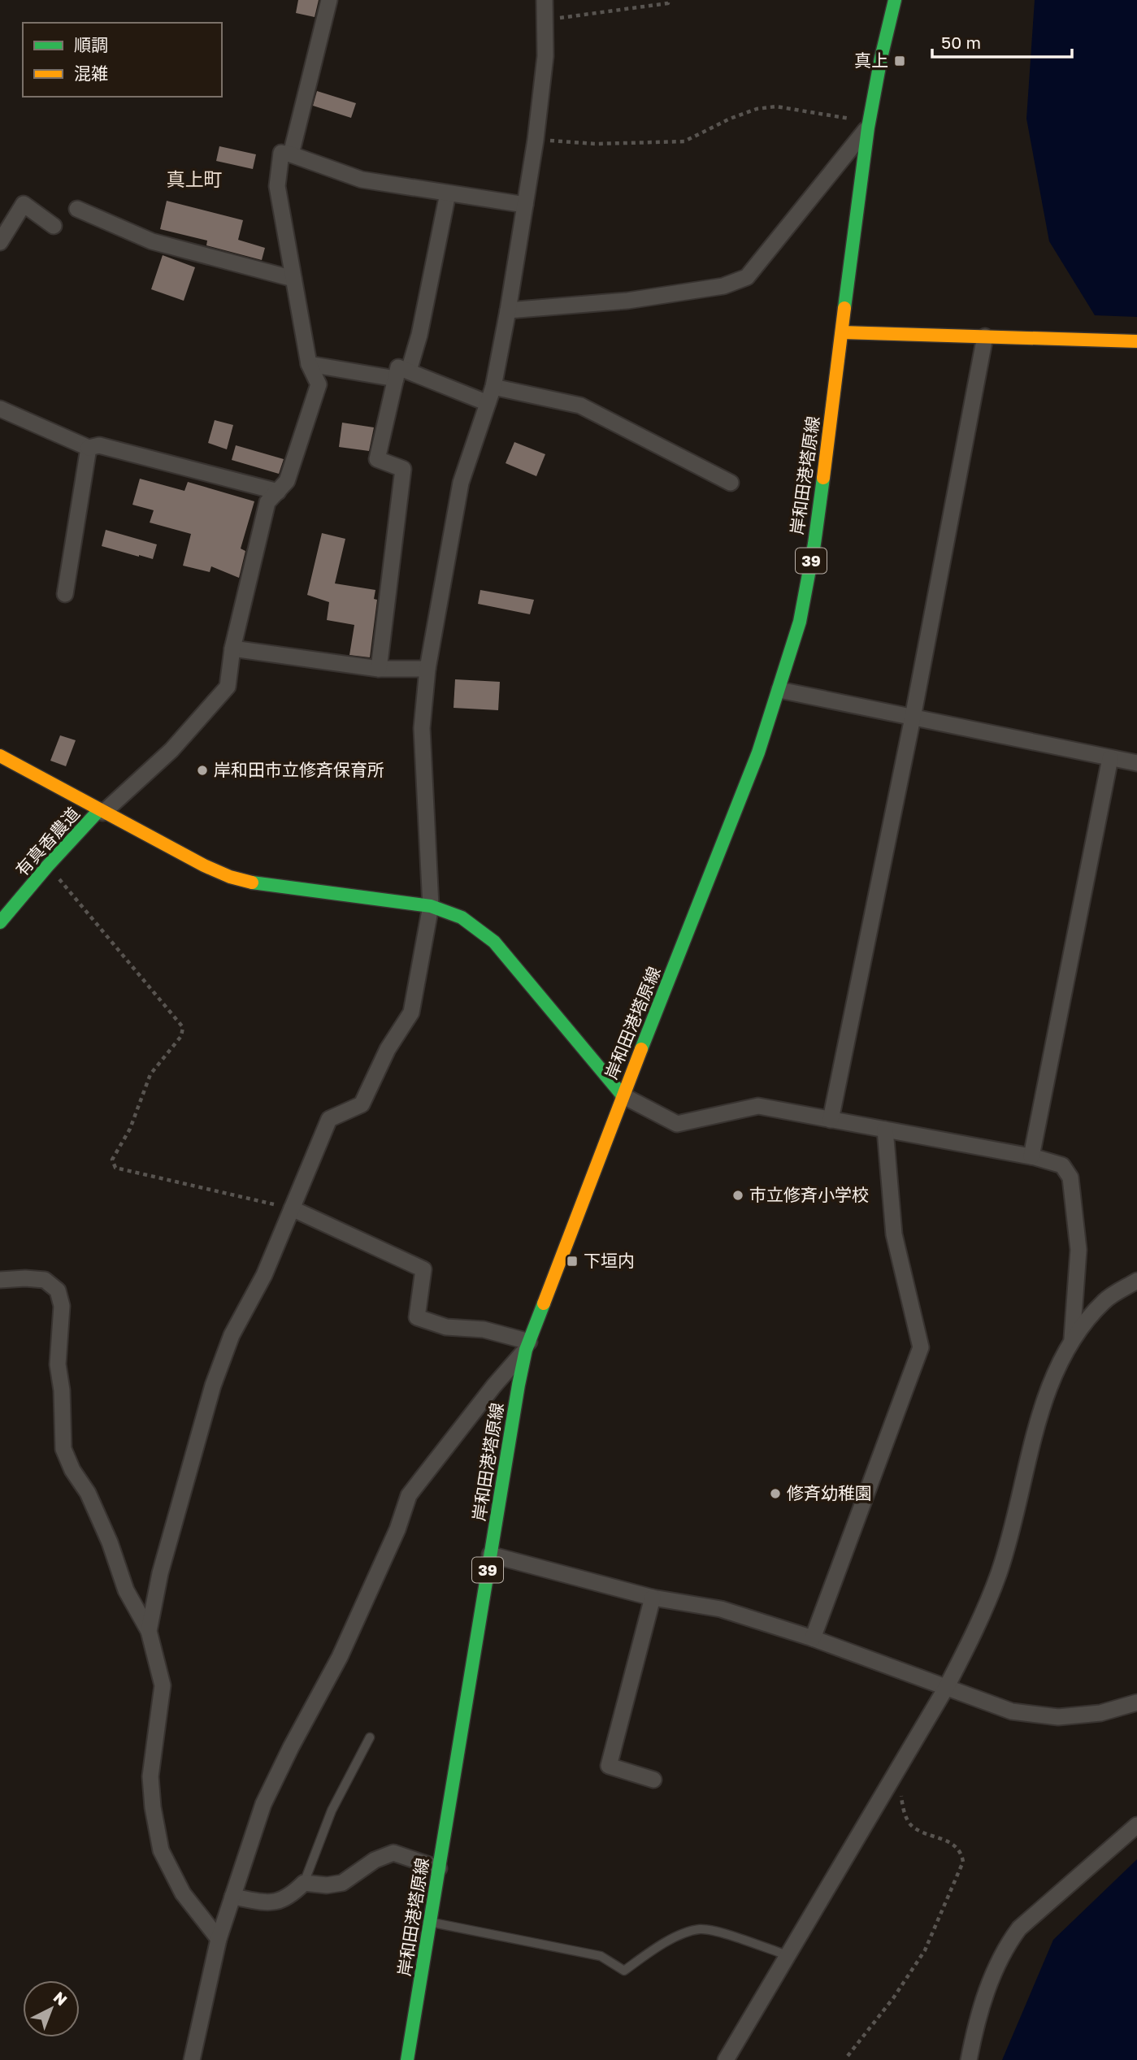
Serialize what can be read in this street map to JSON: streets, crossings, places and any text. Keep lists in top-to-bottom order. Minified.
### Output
{"streets":{"main road":["岸和田港塔原線","39","有真香農道"]},"districts":["真上町"],"places":{"transit":["真上","下垣内"],"other":["岸和田市立修斉保育所","市立修斉小学校","修斉幼稚園"]},"legend":["順調","混雑"],"scale_bar":"50 m","north":"top right"}
